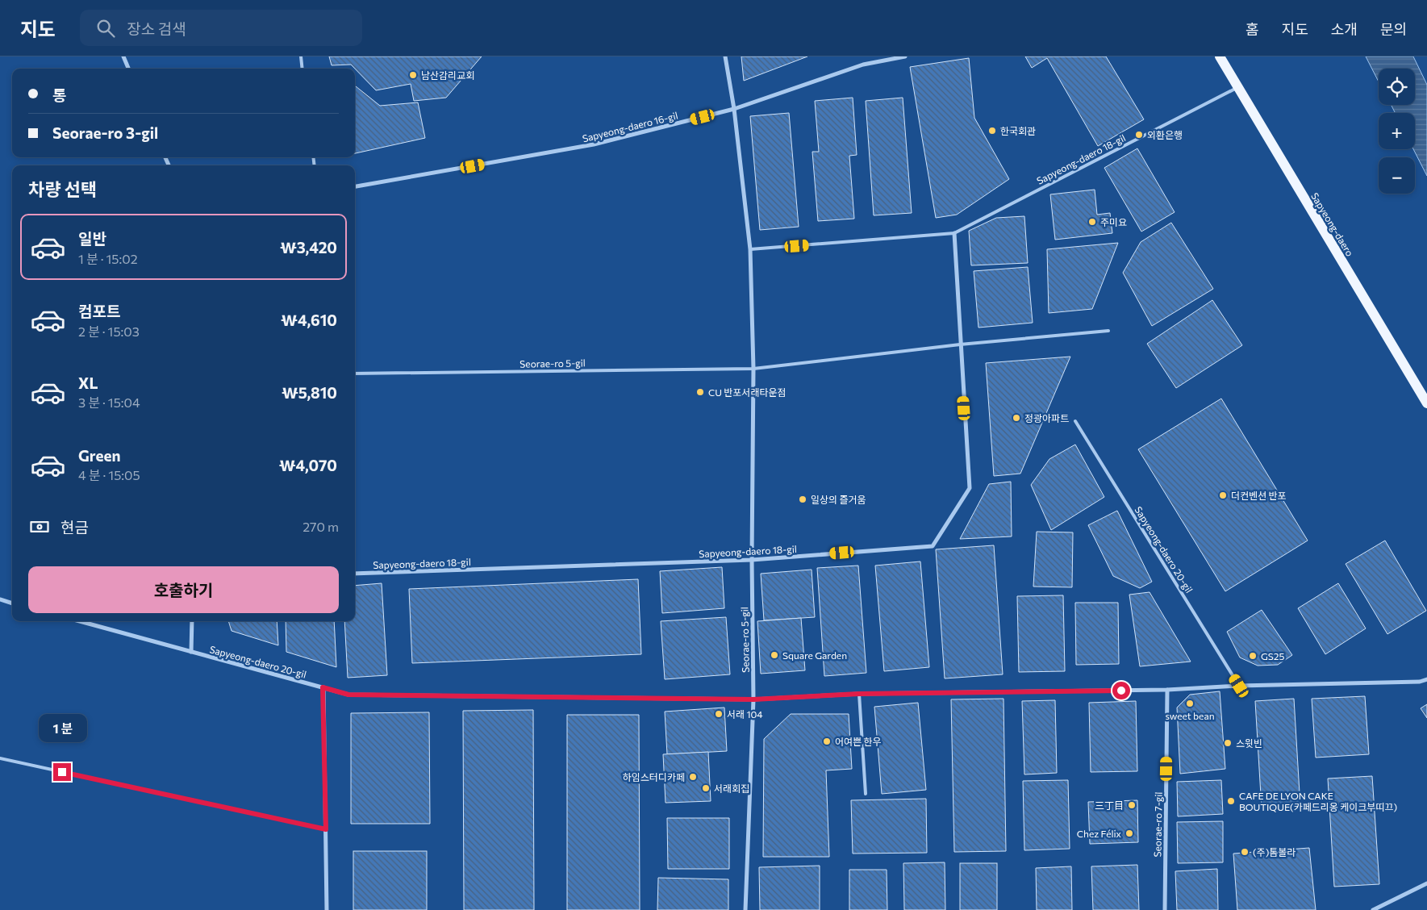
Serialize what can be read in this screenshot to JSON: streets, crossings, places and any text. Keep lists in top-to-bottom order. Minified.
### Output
{"streets":{"main road":["Sapyeong-daero"],"street":["Sapyeong-daero 16-gil","Sapyeong-daero 18-gil","Seorae-ro 5-gil","Sapyeong-daero 20-gil","Seorae-ro 7-gil"]},"crossings":[["Sapyeong-daero 16-gil","Seorae-ro 5-gil"],["Sapyeong-daero 18-gil","Sapyeong-daero"],["Sapyeong-daero 18-gil","Seorae-ro 5-gil"],["Seorae-ro 5-gil","Sapyeong-daero 20-gil"],["Sapyeong-daero 20-gil","Seorae-ro 7-gil"]],"places":["남산감리교회","한국회관","외환은행","주미요","CU 반포서래타운점","정광아파트","더컨벤션 반포","일상의 즐거움","Square Garden","GS25","sweet bean","서래 104","어여쁜 한우","스윗빈","하임스터디카페","서래회집","CAFE DE LYON CAKE BOUTIQUE(카페드리옹 케이크부띠끄)","三丁目","Chez Félix","(주)톰볼라"],"page":{"header":"지도","search":"장소 검색","nav":["홈","지도","소개","문의"],"map_buttons":["+","−"],"banner":["통","Seorae-ro 3-gil"],"heading":"차량 선택","list":[{"name":"일반","note":"1 분 · 15:02","value":"₩3,420"},{"name":"컴포트","note":"2 분 · 15:03","value":"₩4,610"},{"name":"XL","note":"3 분 · 15:04","value":"₩5,810"},{"name":"Green","note":"4 분 · 15:05","value":"₩4,070"}],"pay":["현금","270 m"],"buttons":"호출하기","bubble":"1 분"}}
